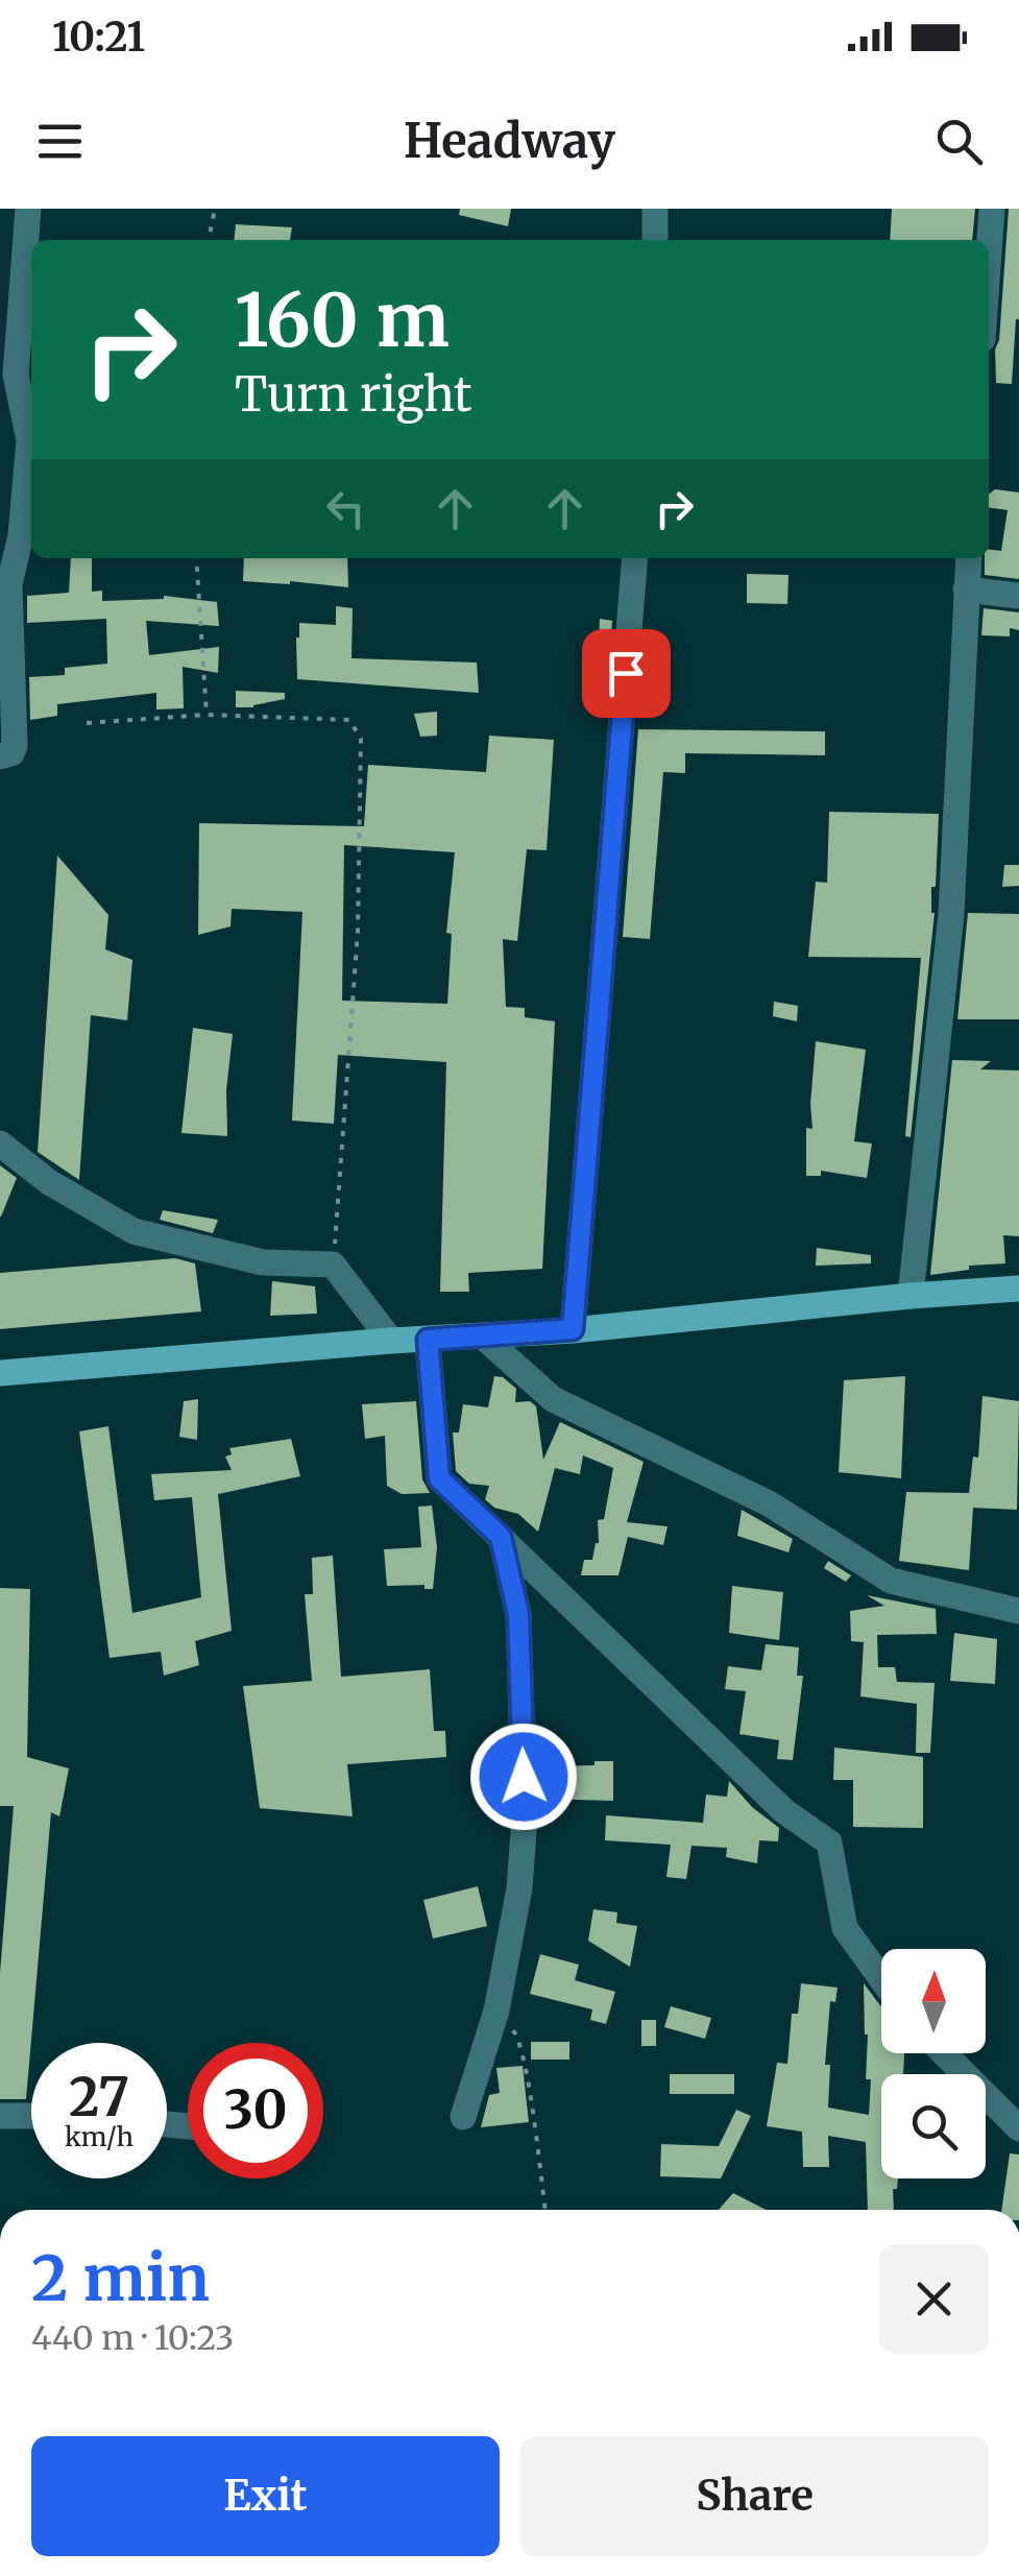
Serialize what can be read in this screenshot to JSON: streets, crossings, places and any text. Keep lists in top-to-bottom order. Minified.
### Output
{"north":"top","page":{"status":"10:21","header":"Headway","turn":["160 m","Turn right"],"speed":"27 km/h","limit":"30","heading":["2 min","440 m · 10:23"],"buttons":["Exit","Share"]}}
